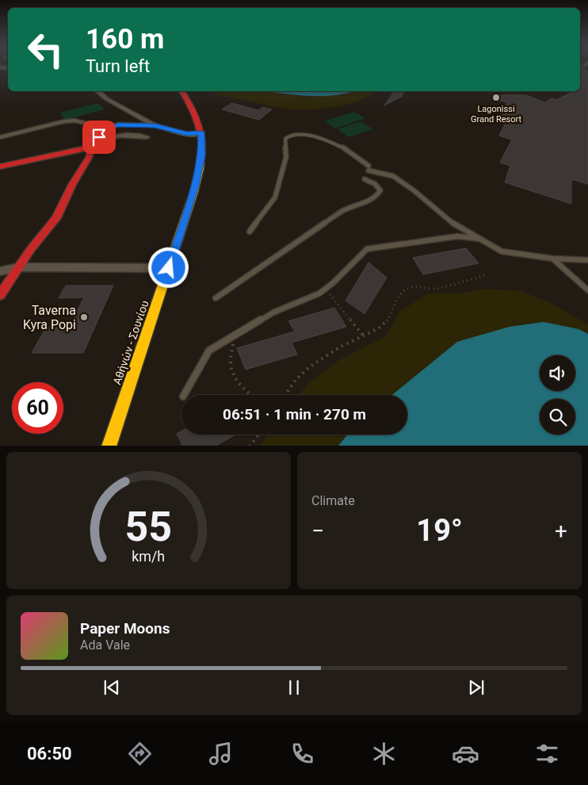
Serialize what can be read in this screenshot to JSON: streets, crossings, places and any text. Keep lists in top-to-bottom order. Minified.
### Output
{"streets":{"main road":["Αθήνών - Σουνίου"]},"places":["Lagonissi Grand Resort","Taverna Kyra Popi"],"page":{"turn":["160 m","Turn left"],"limit":"60","trip":"06:51 · 1 min · 270 m","tile":"Climate","heat":["−","19°","+"],"song":["Paper Moons","Ada Vale"],"tabs":"06:50","gauge":["55","km/h"]}}
